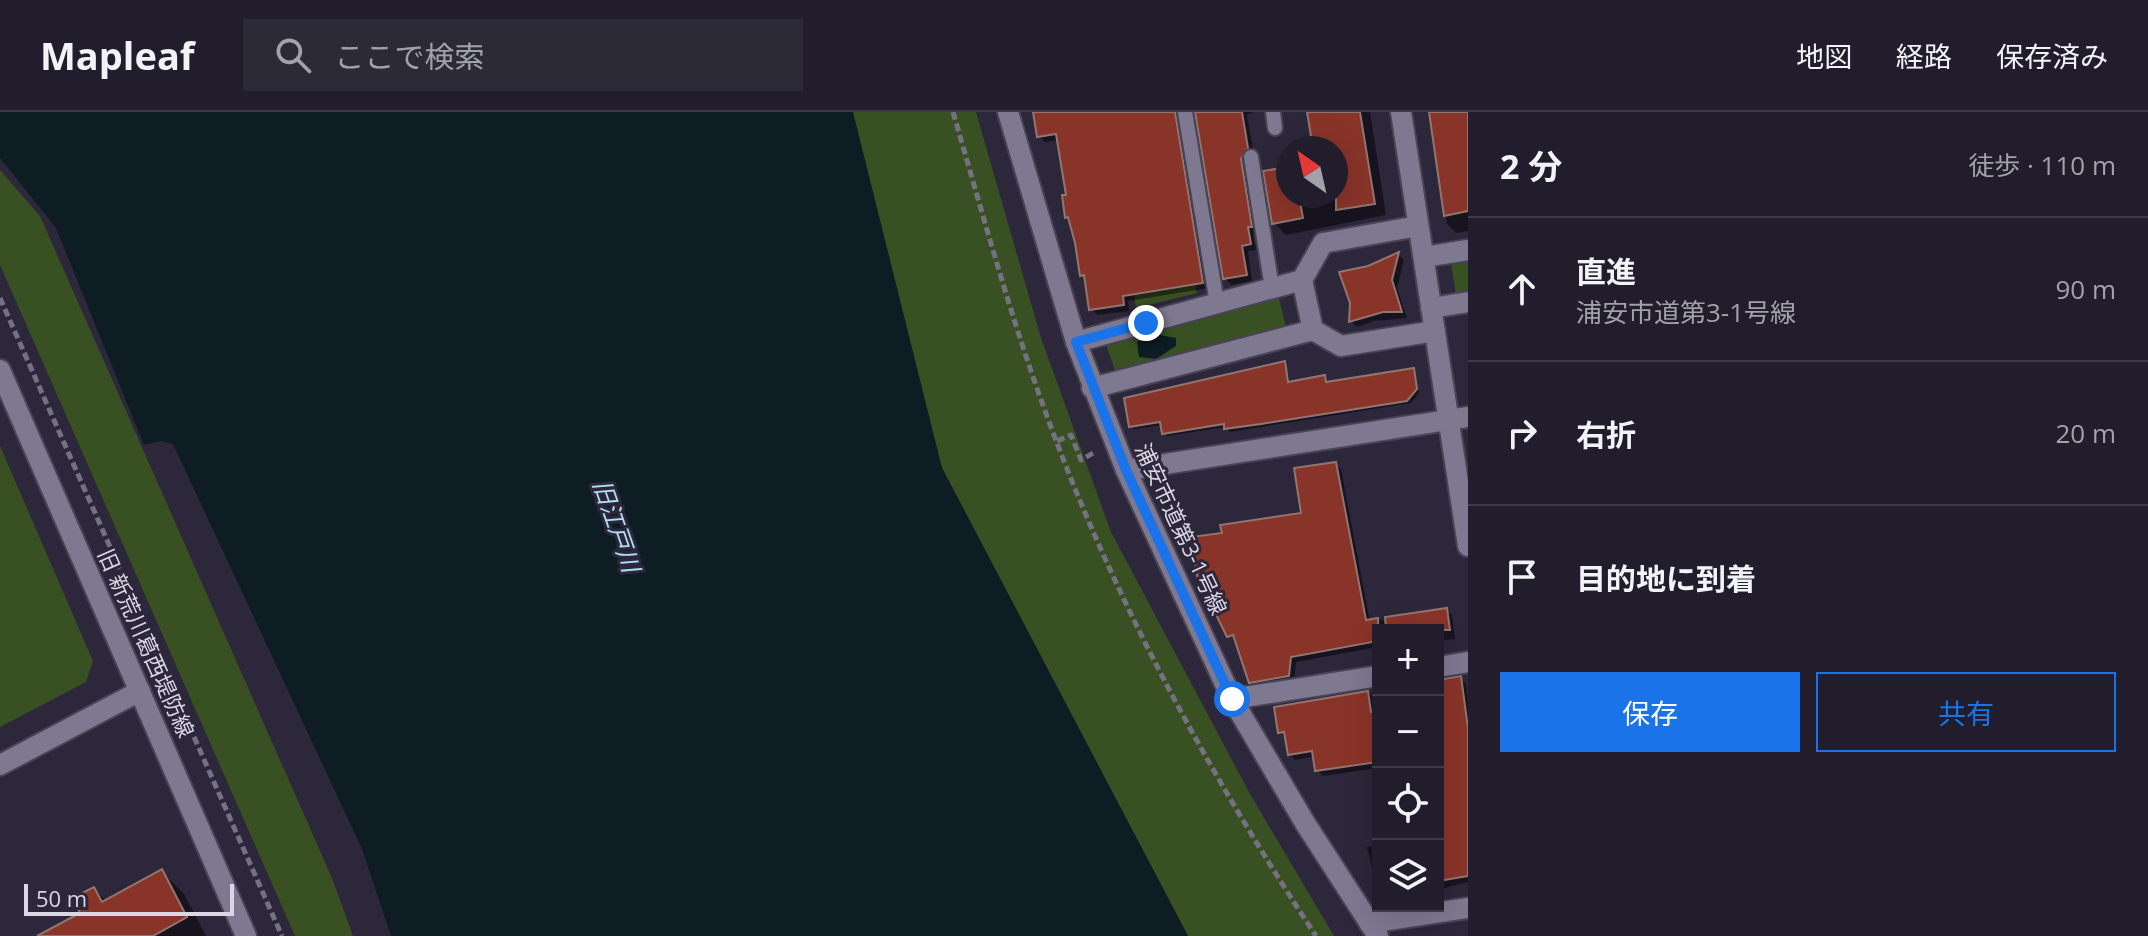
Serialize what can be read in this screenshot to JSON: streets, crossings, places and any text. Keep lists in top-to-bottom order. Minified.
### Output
{"streets":{"street":["浦安市道第3-1号線","旧 新荒川葛西堤防線"]},"water":["旧江戸川"],"scale_bar":"50 m","north":"top left","page":{"header":"Mapleaf","search":"ここで検索","nav":["地図","経路","保存済み"],"heading":["2 分","徒歩 · 110 m"],"list":[["直進","浦安市道第3-1号線","90 m"],["右折","20 m"],"目的地に到着"],"map_buttons":["+","−"],"buttons":["保存","共有"],"scale":"50 m"}}
